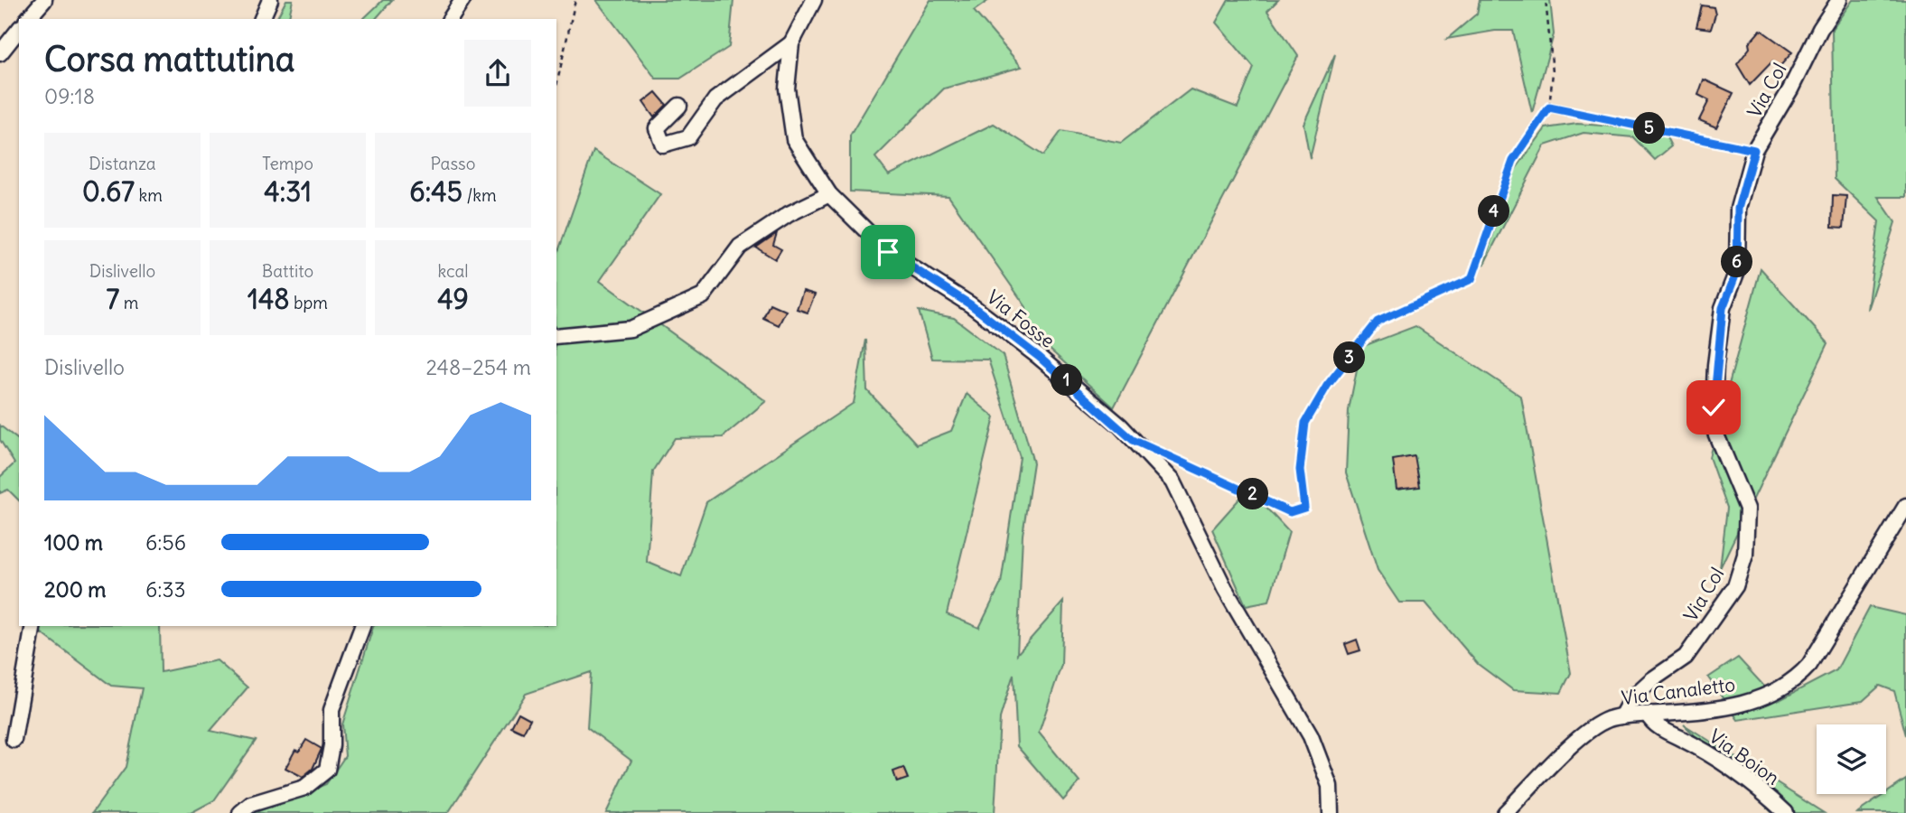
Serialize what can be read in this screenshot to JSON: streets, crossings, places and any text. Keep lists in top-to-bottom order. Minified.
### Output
{"streets":{"street":["Via Col","Via Fosse","Via Canaletto","Via Boion"]},"crossings":[["Via Col","Via Canaletto"],["Via Canaletto","Via Boion"]],"page":{"heading":["Corsa mattutina","09:18"],"pins":["5","4","6","3","1","2"],"stats":[["Distanza","0.67 km"],["Tempo","4:31"],["Passo","6:45 /km"],["Dislivello","7 m"],["Battito","148 bpm"],["kcal","49"]],"chart":["Dislivello","248–254 m"],"list":[{"name":"100 m","note":"6:56"},{"name":"200 m","note":"6:33"}]}}
